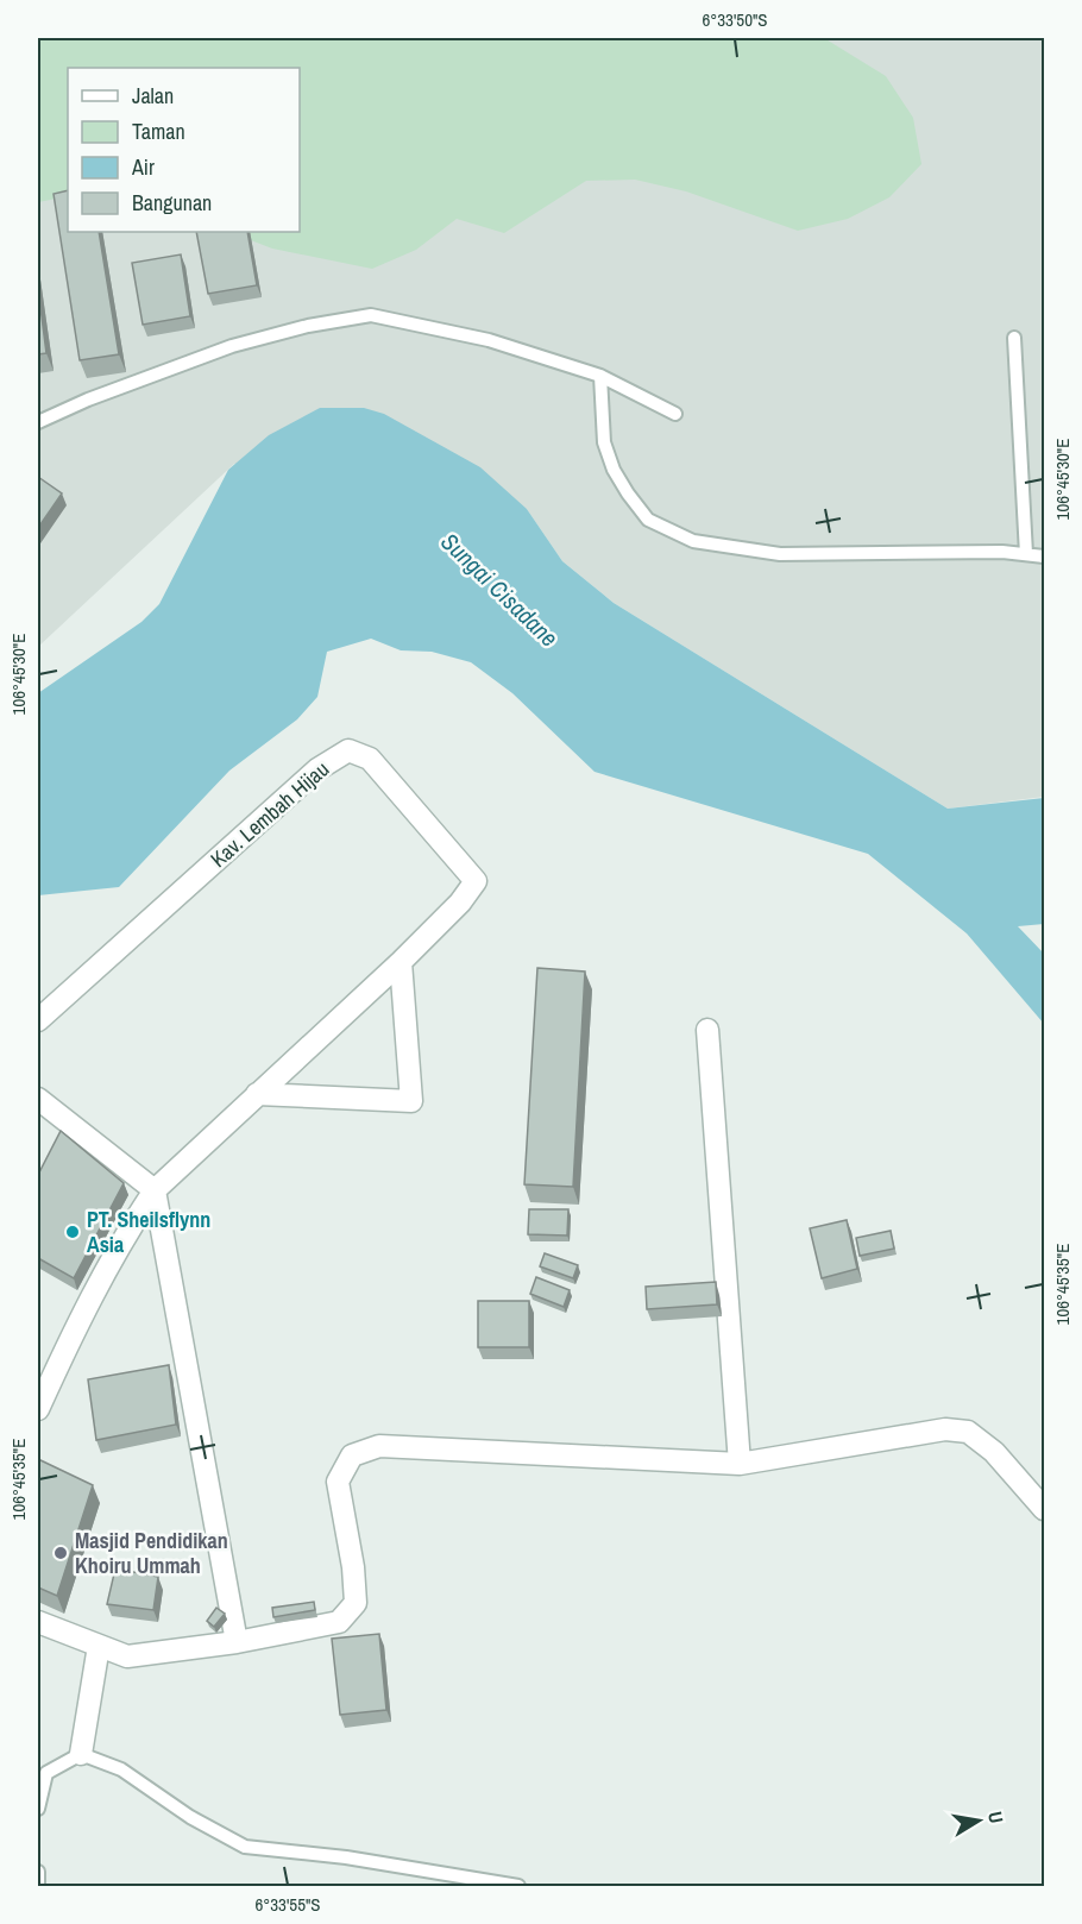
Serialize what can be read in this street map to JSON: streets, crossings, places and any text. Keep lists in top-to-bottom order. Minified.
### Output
{"streets":{"street":["Kav. Lembah Hijau"]},"water":["Sungai Cisadane"],"places":["PT. Sheilsflynn Asia","Masjid Pendidikan Khoiru Ummah"],"legend":["Jalan","Taman","Air","Bangunan"],"north":"right","coordinates":["6°33'50\"S","106°45'30\"E","106°45'35\"E","6°33'55\"S"]}
